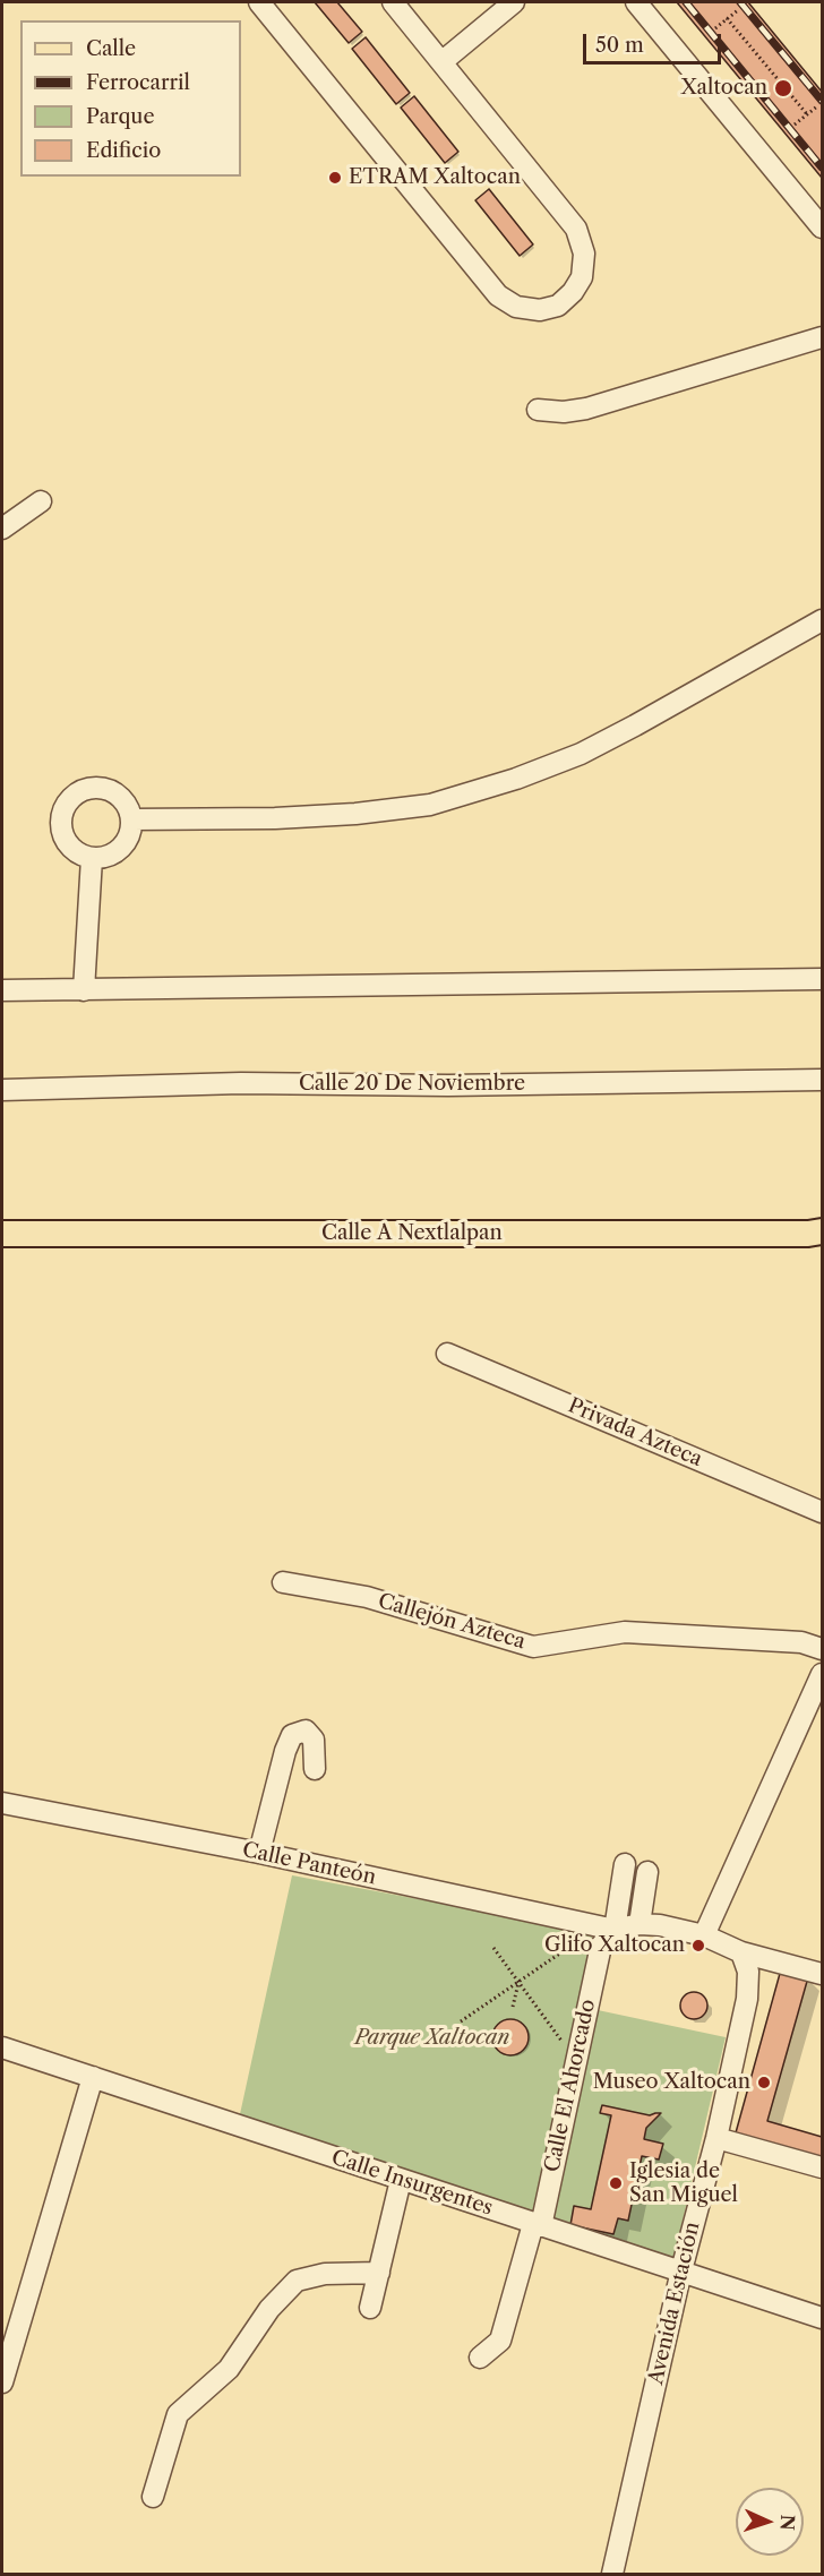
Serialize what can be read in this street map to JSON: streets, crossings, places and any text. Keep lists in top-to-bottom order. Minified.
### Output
{"streets":{"main road":["Calle A Nextlalpan"],"street":["Calle 20 De Noviembre","Privada Azteca","Callejón Azteca","Calle Panteón","Calle El Ahorcado","Calle Insurgentes","Avenida Estación"]},"crossings":[["Calle El Ahorcado","Calle Insurgentes"],["Calle Insurgentes","Avenida Estación"]],"parks":["Parque Xaltocan"],"places":["Xaltocan","ETRAM Xaltocan","Glifo Xaltocan","Museo Xaltocan","Iglesia de San Miguel"],"legend":["Calle","Ferrocarril","Parque","Edificio"],"scale_bar":"50 m","north":"right"}
